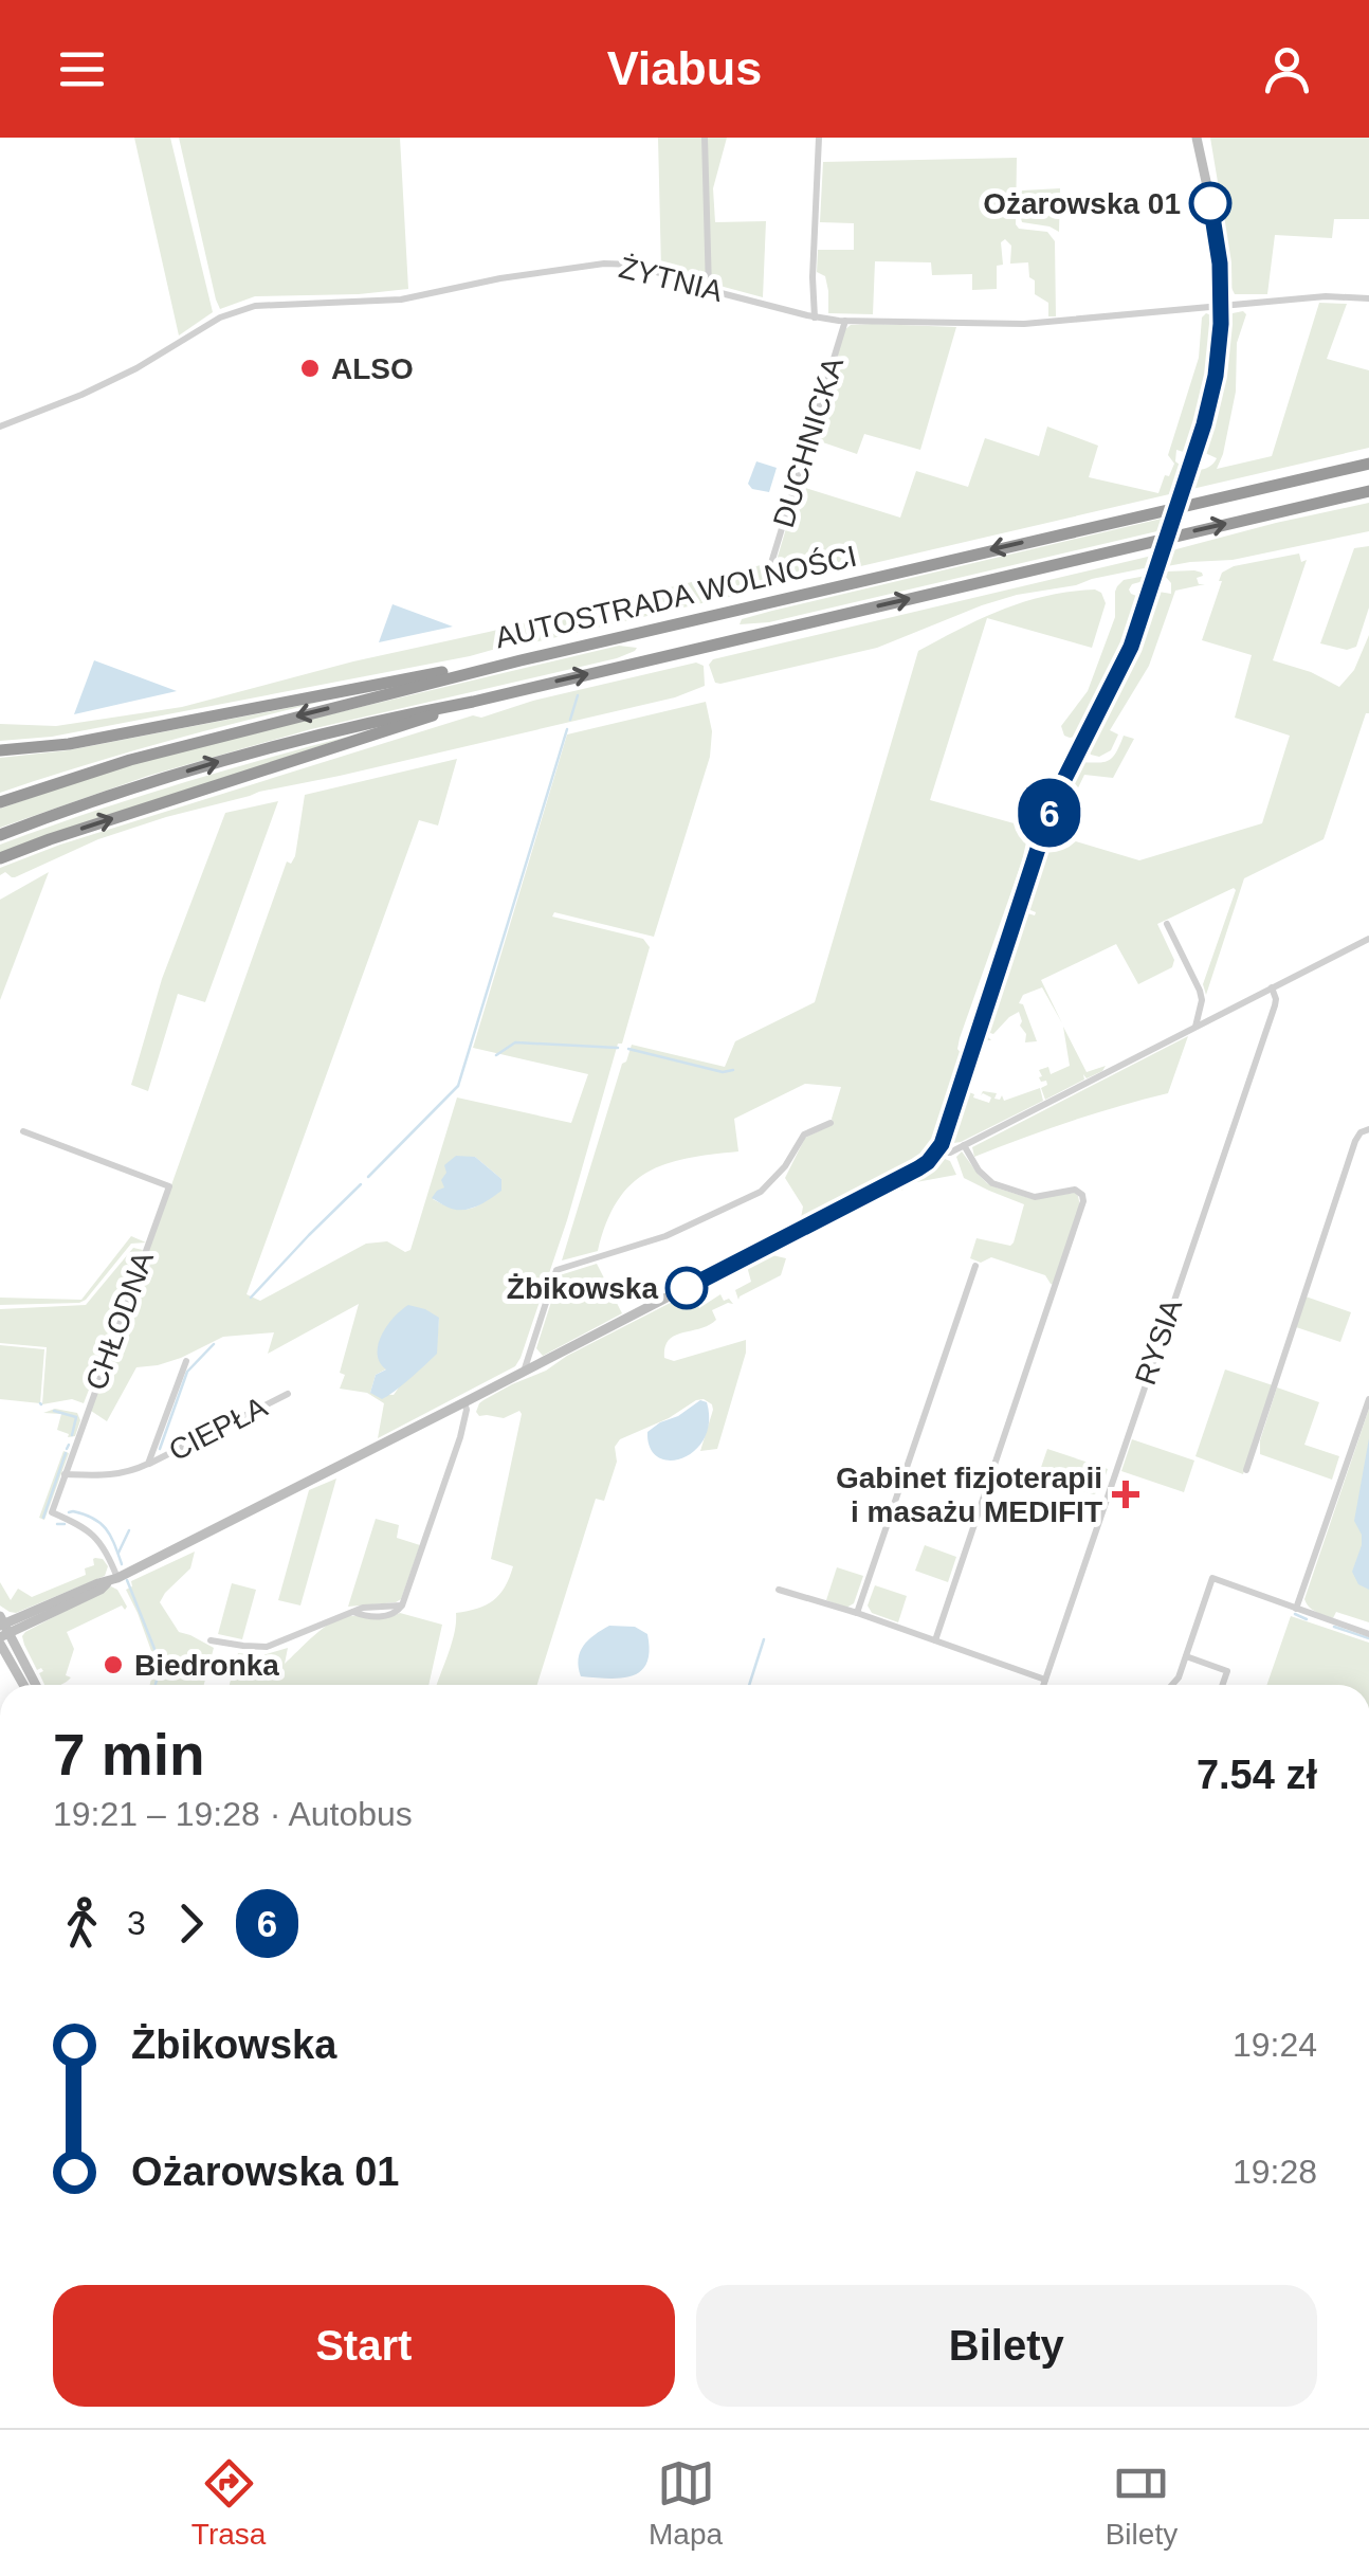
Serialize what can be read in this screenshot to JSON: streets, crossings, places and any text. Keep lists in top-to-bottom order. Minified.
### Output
{"streets":{"highway":["AUTOSTRADA WOLNOŚCI"],"street":["ŻYTNIA","DUCHNICKA","CHŁODNA","RYSIA","CIEPŁA"]},"crossings":[["ŻYTNIA","DUCHNICKA"],["CHŁODNA","CIEPŁA"]],"places":{"other":["Ożarowska 01","ALSO","Żbikowska","Biedronka"],"health":["Gabinet fizjoterapii i masażu MEDIFIT"]},"lines":["bus line 6"],"page":{"header":"Viabus","on_map":"6","heading":["7 min","19:21 – 19:28 · Autobus","7.54 zł"],"legs":["3","6"],"list":[{"name":"Żbikowska","value":"19:24"},{"name":"Ożarowska 01","value":"19:28"}],"buttons":["Start","Bilety"],"tabs":["Trasa","Mapa","Bilety"]}}
